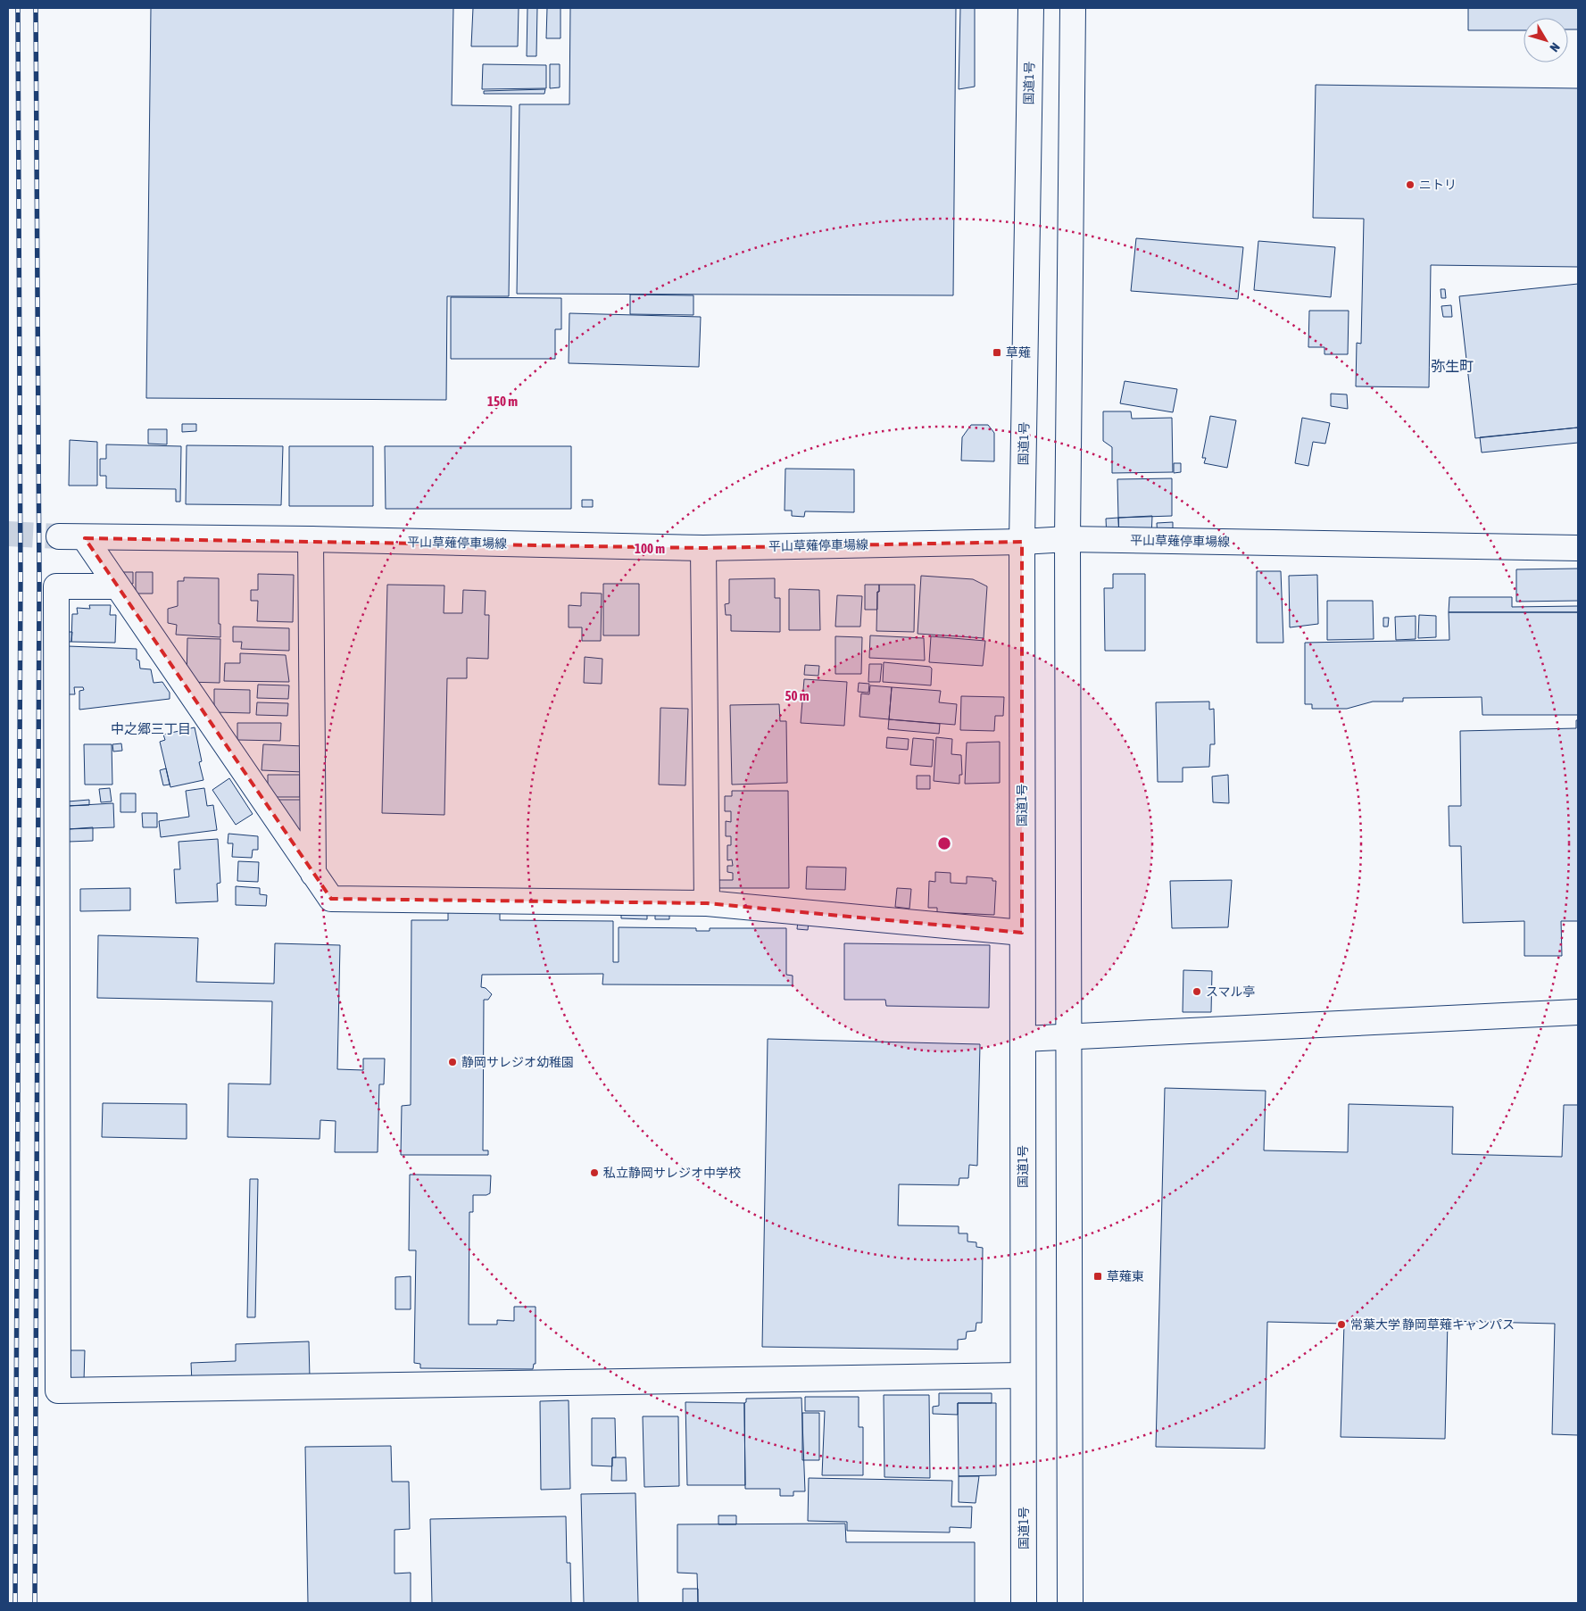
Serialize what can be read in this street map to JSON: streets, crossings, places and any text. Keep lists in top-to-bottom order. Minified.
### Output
{"streets":{"main road":["国道1号","平山草薙停車場線"]},"crossings":[["国道1号","平山草薙停車場線"]],"districts":["弥生町","中之郷三丁目"],"places":{"other":["ニトリ","スマル亭","静岡サレジオ幼稚園","私立静岡サレジオ中学校","常葉大学 静岡草薙キャンパス"],"transit":["草薙","草薙東"]},"north":"bottom right","rings":["150 m","100 m","50 m"]}
